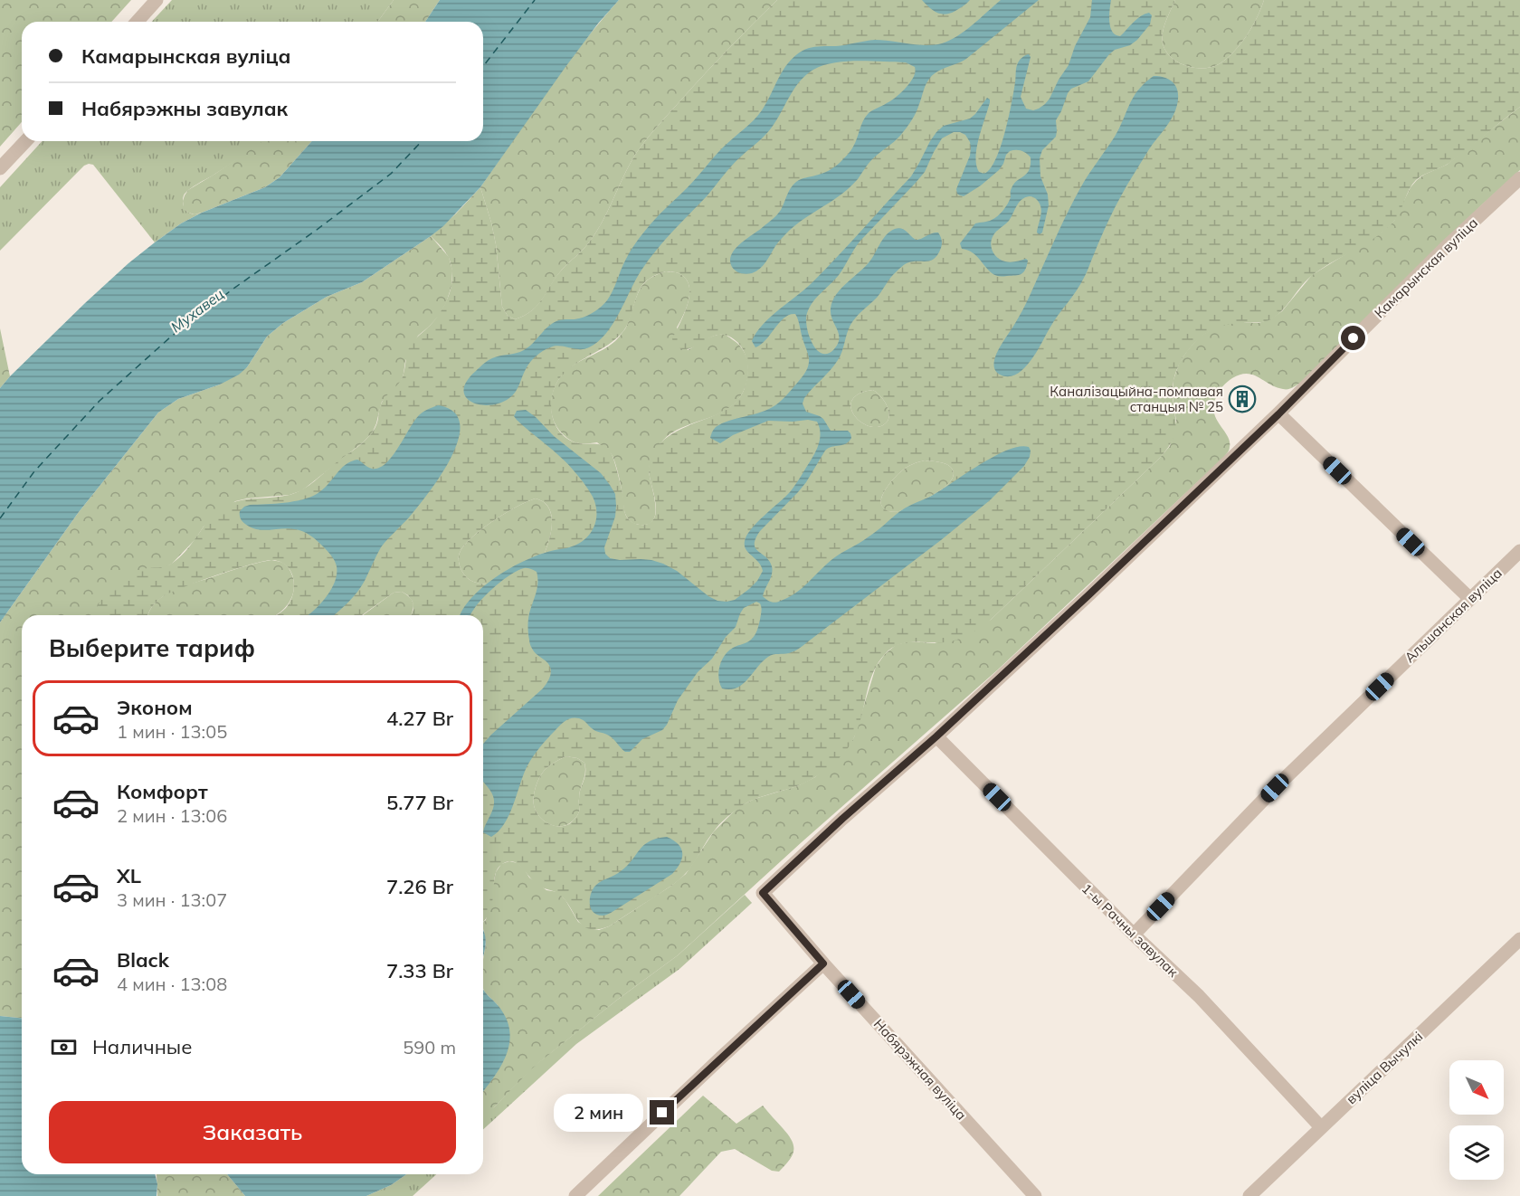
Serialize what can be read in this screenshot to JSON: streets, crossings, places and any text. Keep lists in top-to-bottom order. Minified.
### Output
{"streets":{"street":["Камарынская вуліца","Альшанская вуліца","1-ы Рачны завулак","вуліца Вычулкі","Набярэжная вуліца"]},"crossings":[["Камарынская вуліца","1-ы Рачны завулак"],["Камарынская вуліца","Набярэжная вуліца"],["Альшанская вуліца","1-ы Рачны завулак"],["1-ы Рачны завулак","вуліца Вычулкі"]],"water":["Мухавец"],"places":{"building":["Каналізацыйна-помпавая станцыя № 25"]},"north":"bottom right","page":{"banner":["Камарынская вуліца","Набярэжны завулак"],"heading":"Выберите тариф","list":[{"name":"Эконом","note":"1 мин · 13:05","value":"4.27 Br"},{"name":"Комфорт","note":"2 мин · 13:06","value":"5.77 Br"},{"name":"XL","note":"3 мин · 13:07","value":"7.26 Br"},{"name":"Black","note":"4 мин · 13:08","value":"7.33 Br"}],"pay":["Наличные","590 m"],"buttons":"Заказать","bubble":"2 мин"}}
